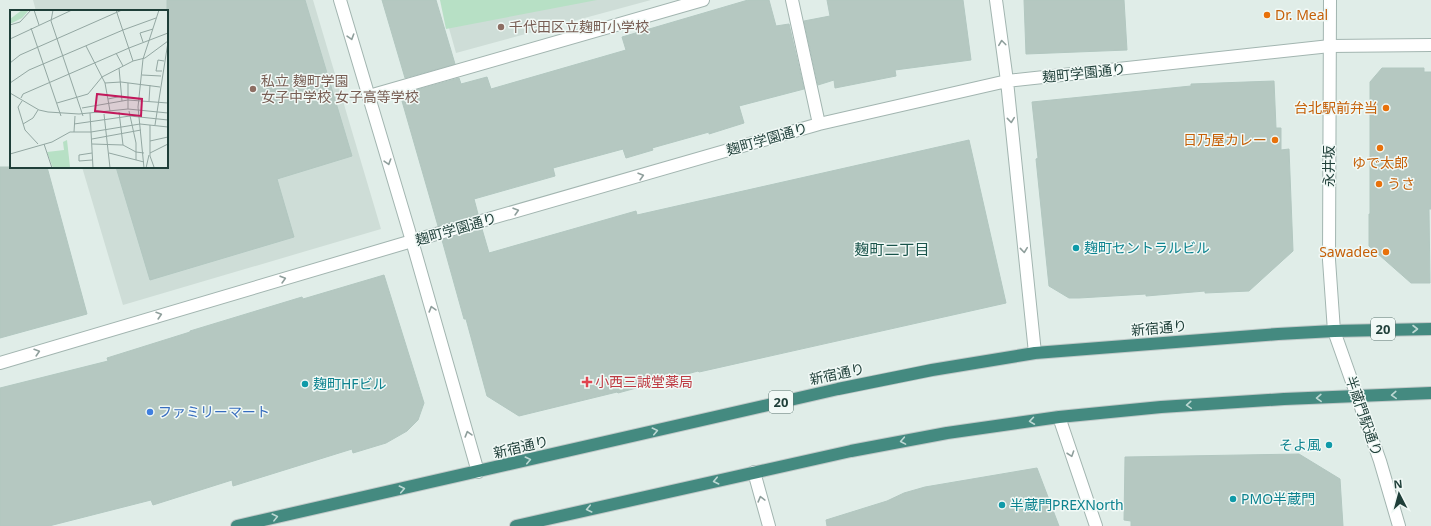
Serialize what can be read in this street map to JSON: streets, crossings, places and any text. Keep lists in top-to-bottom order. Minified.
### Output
{"streets":{"highway":["新宿通り","20"],"street":["麹町学園通り","永井坂","半蔵門駅通り"]},"crossings":[["麹町学園通り","永井坂"],["永井坂","新宿通り"],["永井坂","半蔵門駅通り"],["新宿通り","半蔵門駅通り"]],"one_way":["麹町学園通り"],"districts":["麹町二丁目"],"places":{"other":["Dr. Meal","千代田区立麹町小学校","私立 麹町学園 女子中学校 女子高等学校","台北駅前弁当","日乃屋カレー","ゆで太郎","うさ","麹町セントラルビル","Sawadee","麹町HFビル","ファミリーマート","そよ風","PMO半蔵門","半蔵門PREXNorth"],"health":["小西三誠堂薬局"]},"north":"top"}
